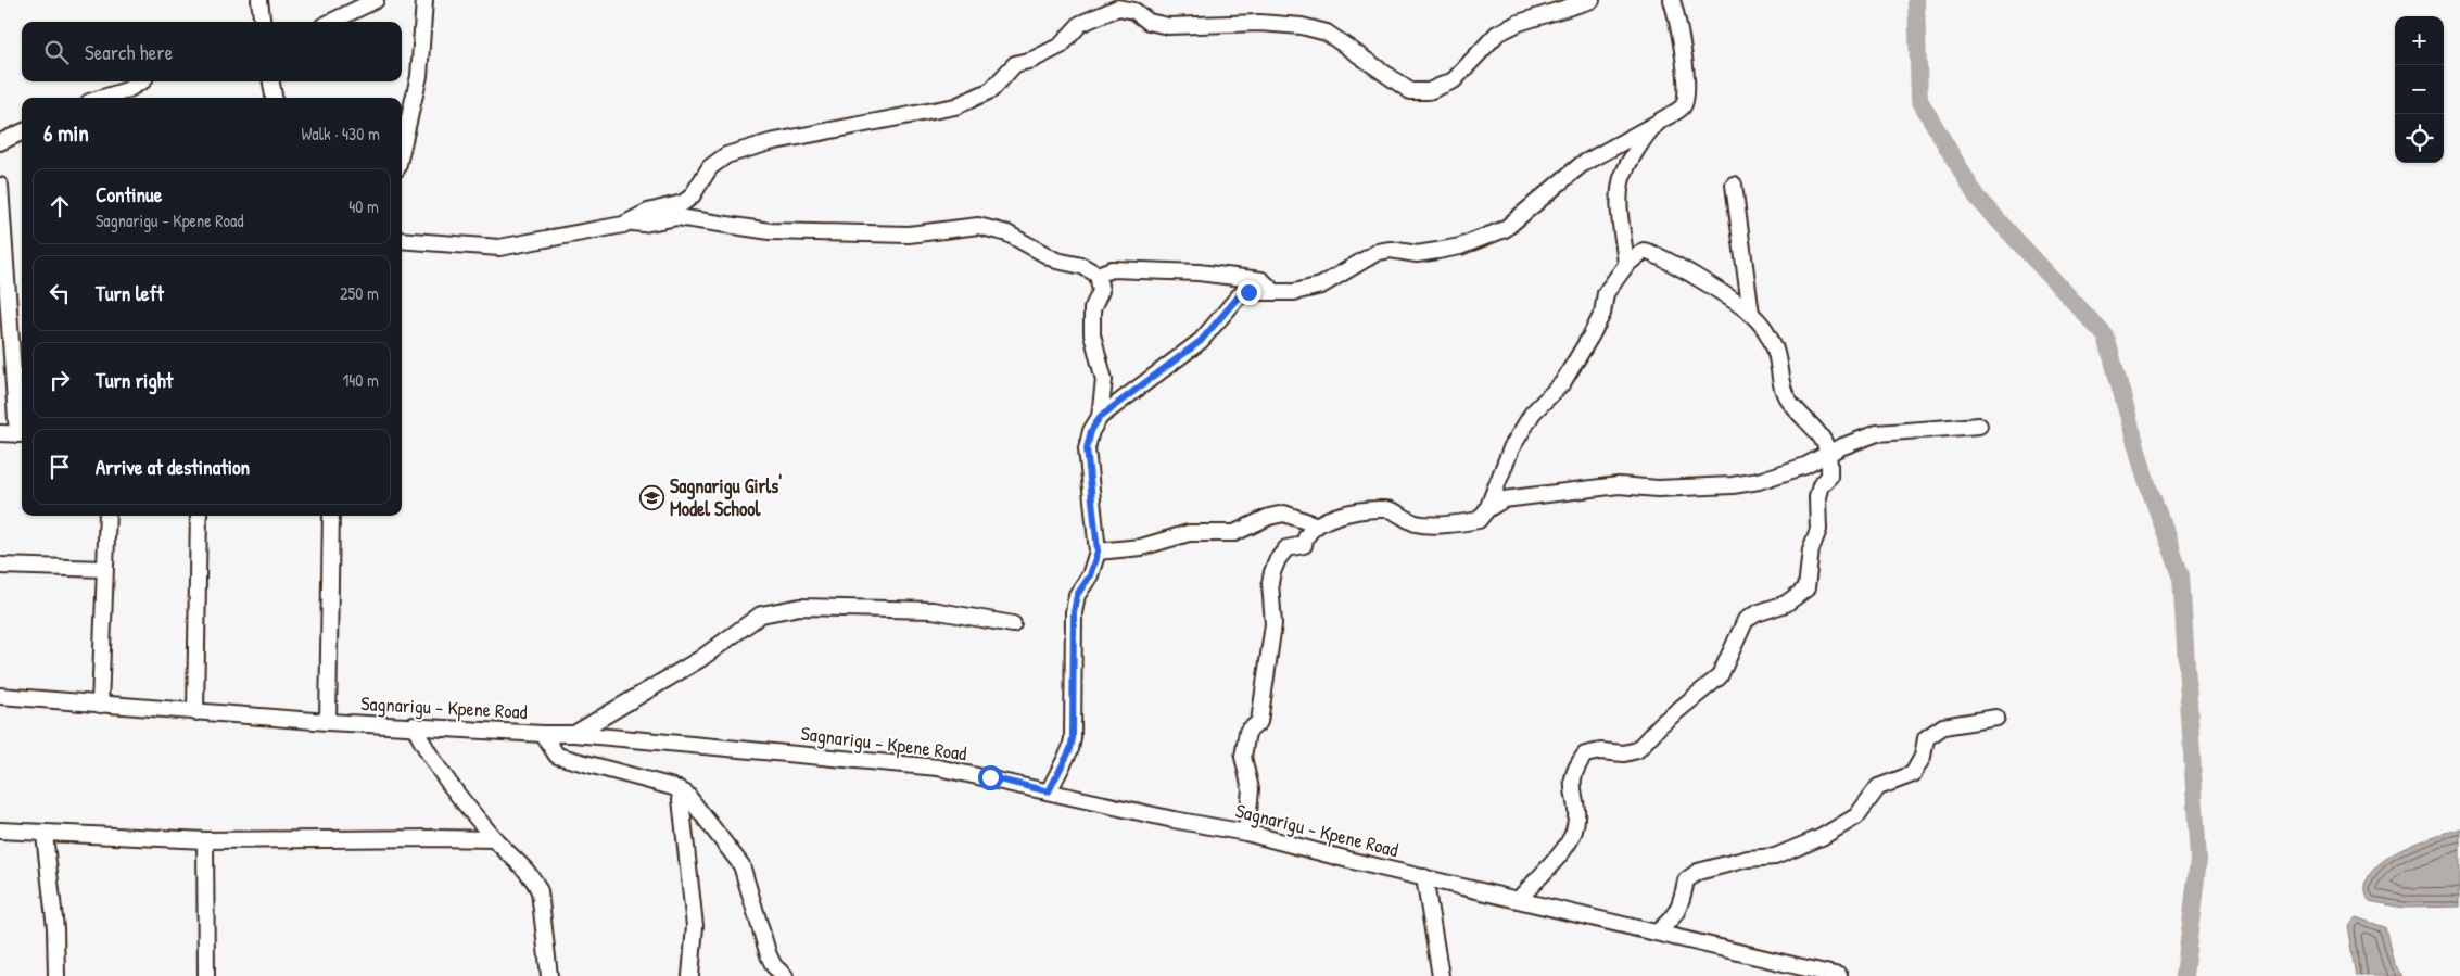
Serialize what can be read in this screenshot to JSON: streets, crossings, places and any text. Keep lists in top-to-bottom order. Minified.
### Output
{"streets":{"street":["Sagnarigu - Kpene Road"]},"places":{"school or university":["Sagnarigu Girls' Model School"]},"page":{"map_buttons":["+","−"],"search":"Search here","heading":["6 min","Walk · 430 m"],"list":[["Continue","Sagnarigu - Kpene Road","40 m"],["Turn left","250 m"],["Turn right","140 m"],"Arrive at destination"]}}
